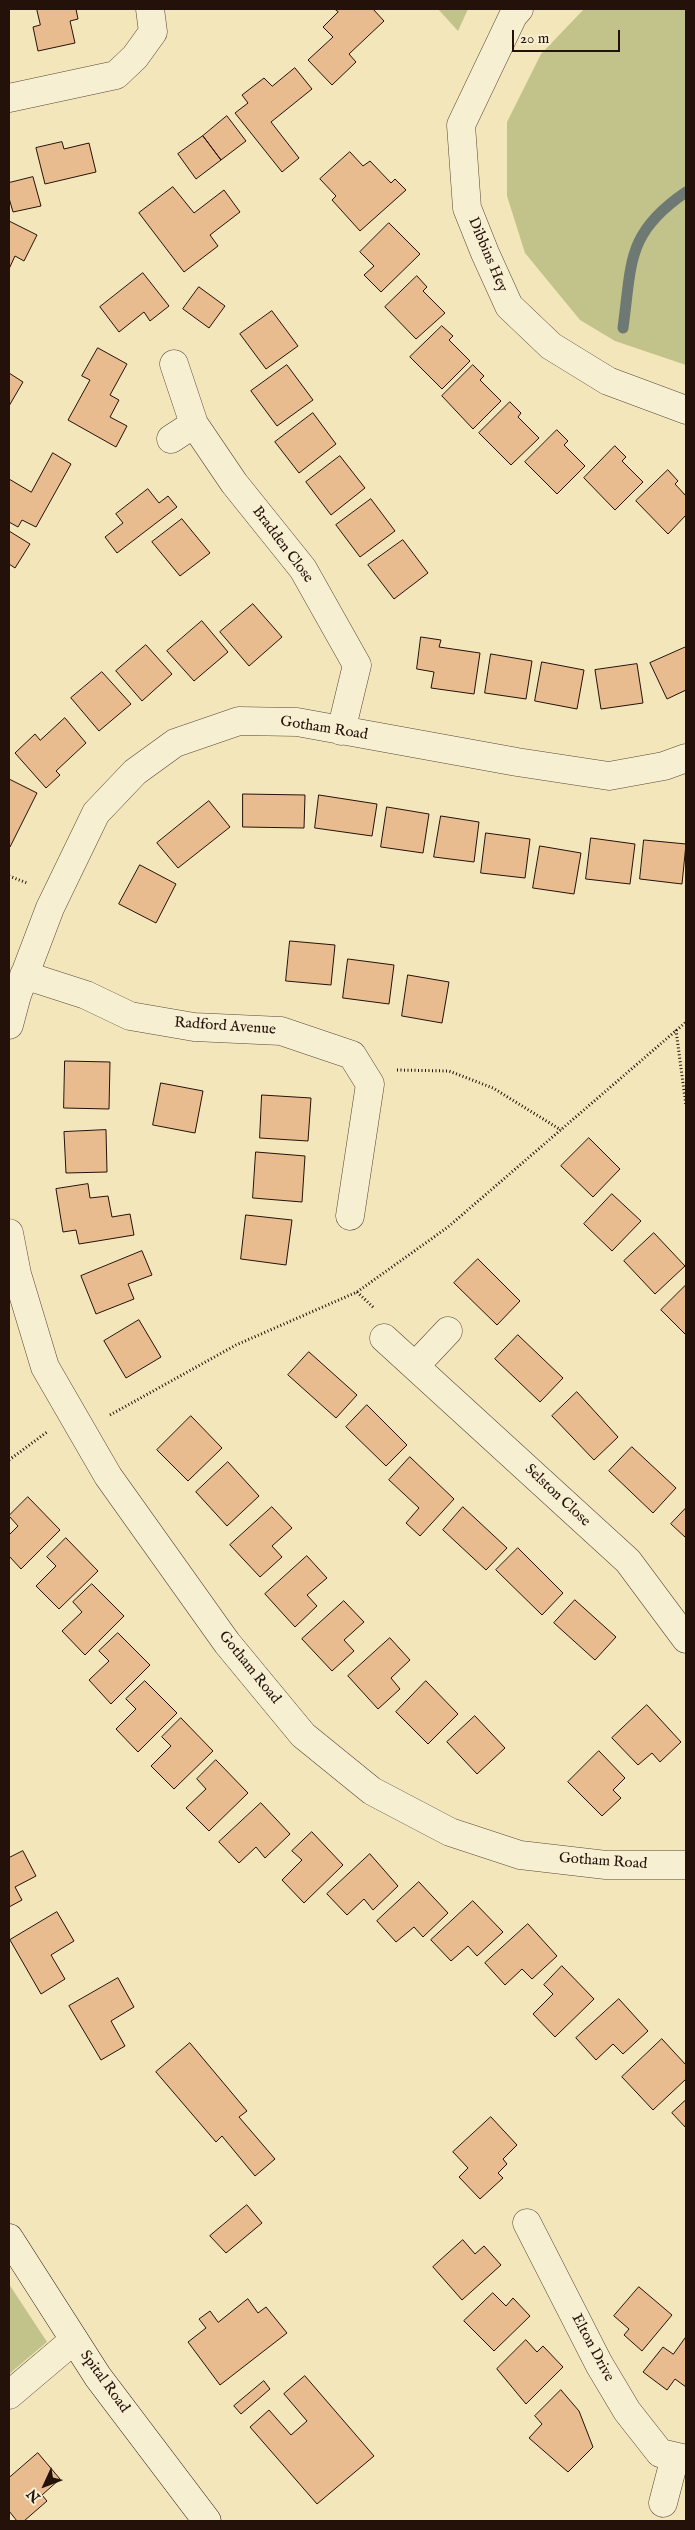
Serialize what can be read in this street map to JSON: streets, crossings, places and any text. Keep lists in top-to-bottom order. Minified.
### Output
{"streets":{"street":["Dibbins Hey","Bradden Close","Gotham Road","Radford Avenue","Selston Close","Elton Drive","Spital Road"]},"crossings":[["Bradden Close","Gotham Road"],["Gotham Road","Radford Avenue"]],"scale_bar":"20 m","north":"bottom left"}
